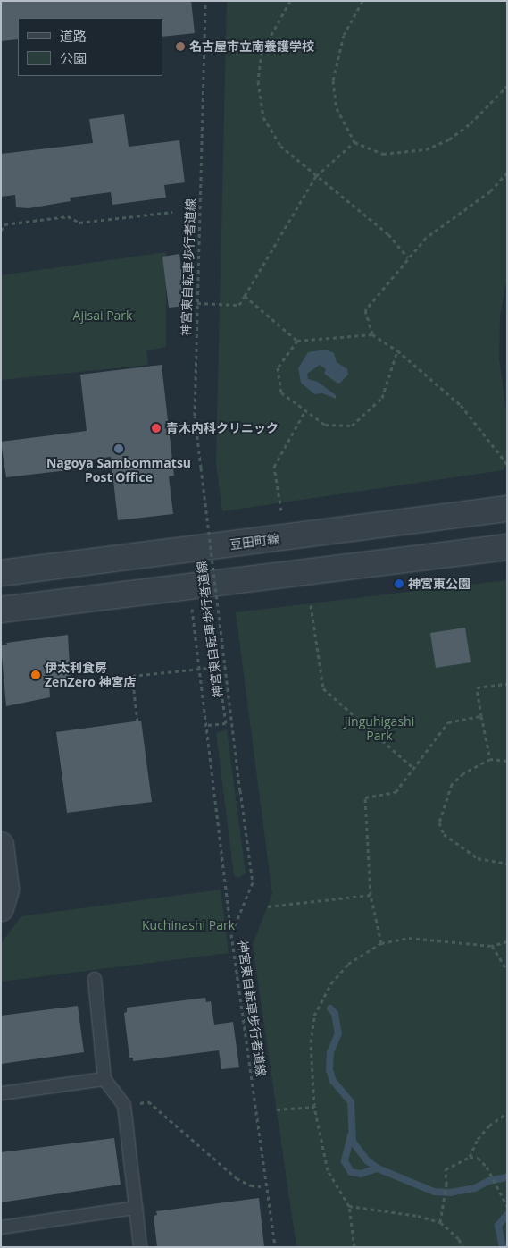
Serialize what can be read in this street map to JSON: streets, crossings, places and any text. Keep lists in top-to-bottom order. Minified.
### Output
{"streets":{"street":["豆田町線"],"path":["神宮東自転車歩行者道線"]},"parks":["Ajisai Park","Jinguhigashi Park","Kuchinashi Park"],"places":["名古屋市立南養護学校","青木内科クリニック","Nagoya Sambommatsu Post Office","神宮東公園","伊太利食房 ZenZero 神宮店"],"legend":["道路","公園"]}
